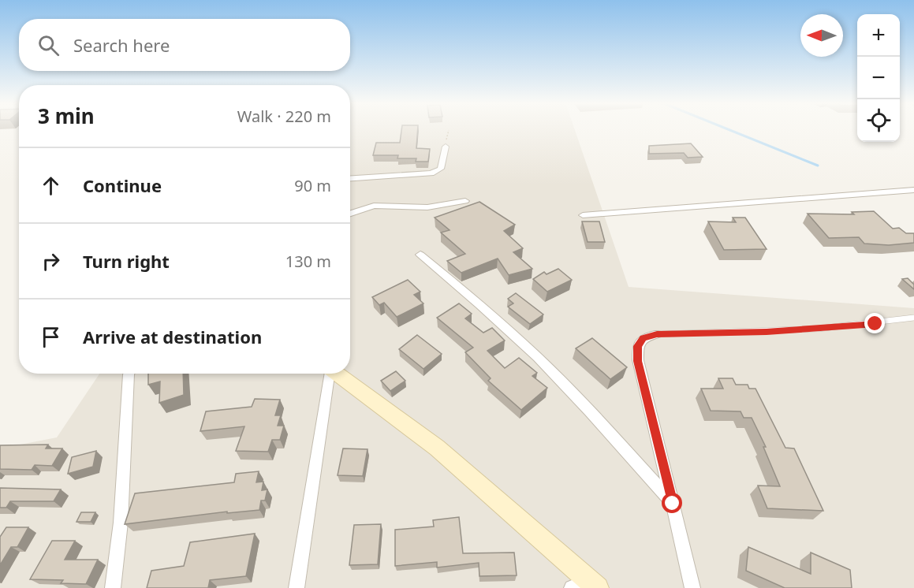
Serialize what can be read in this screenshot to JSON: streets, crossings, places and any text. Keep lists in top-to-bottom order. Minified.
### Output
{"north":"left","page":{"map_buttons":["+","−"],"search":"Search here","heading":["3 min","Walk · 220 m"],"list":[["Continue","90 m"],["Turn right","130 m"],"Arrive at destination"]}}
